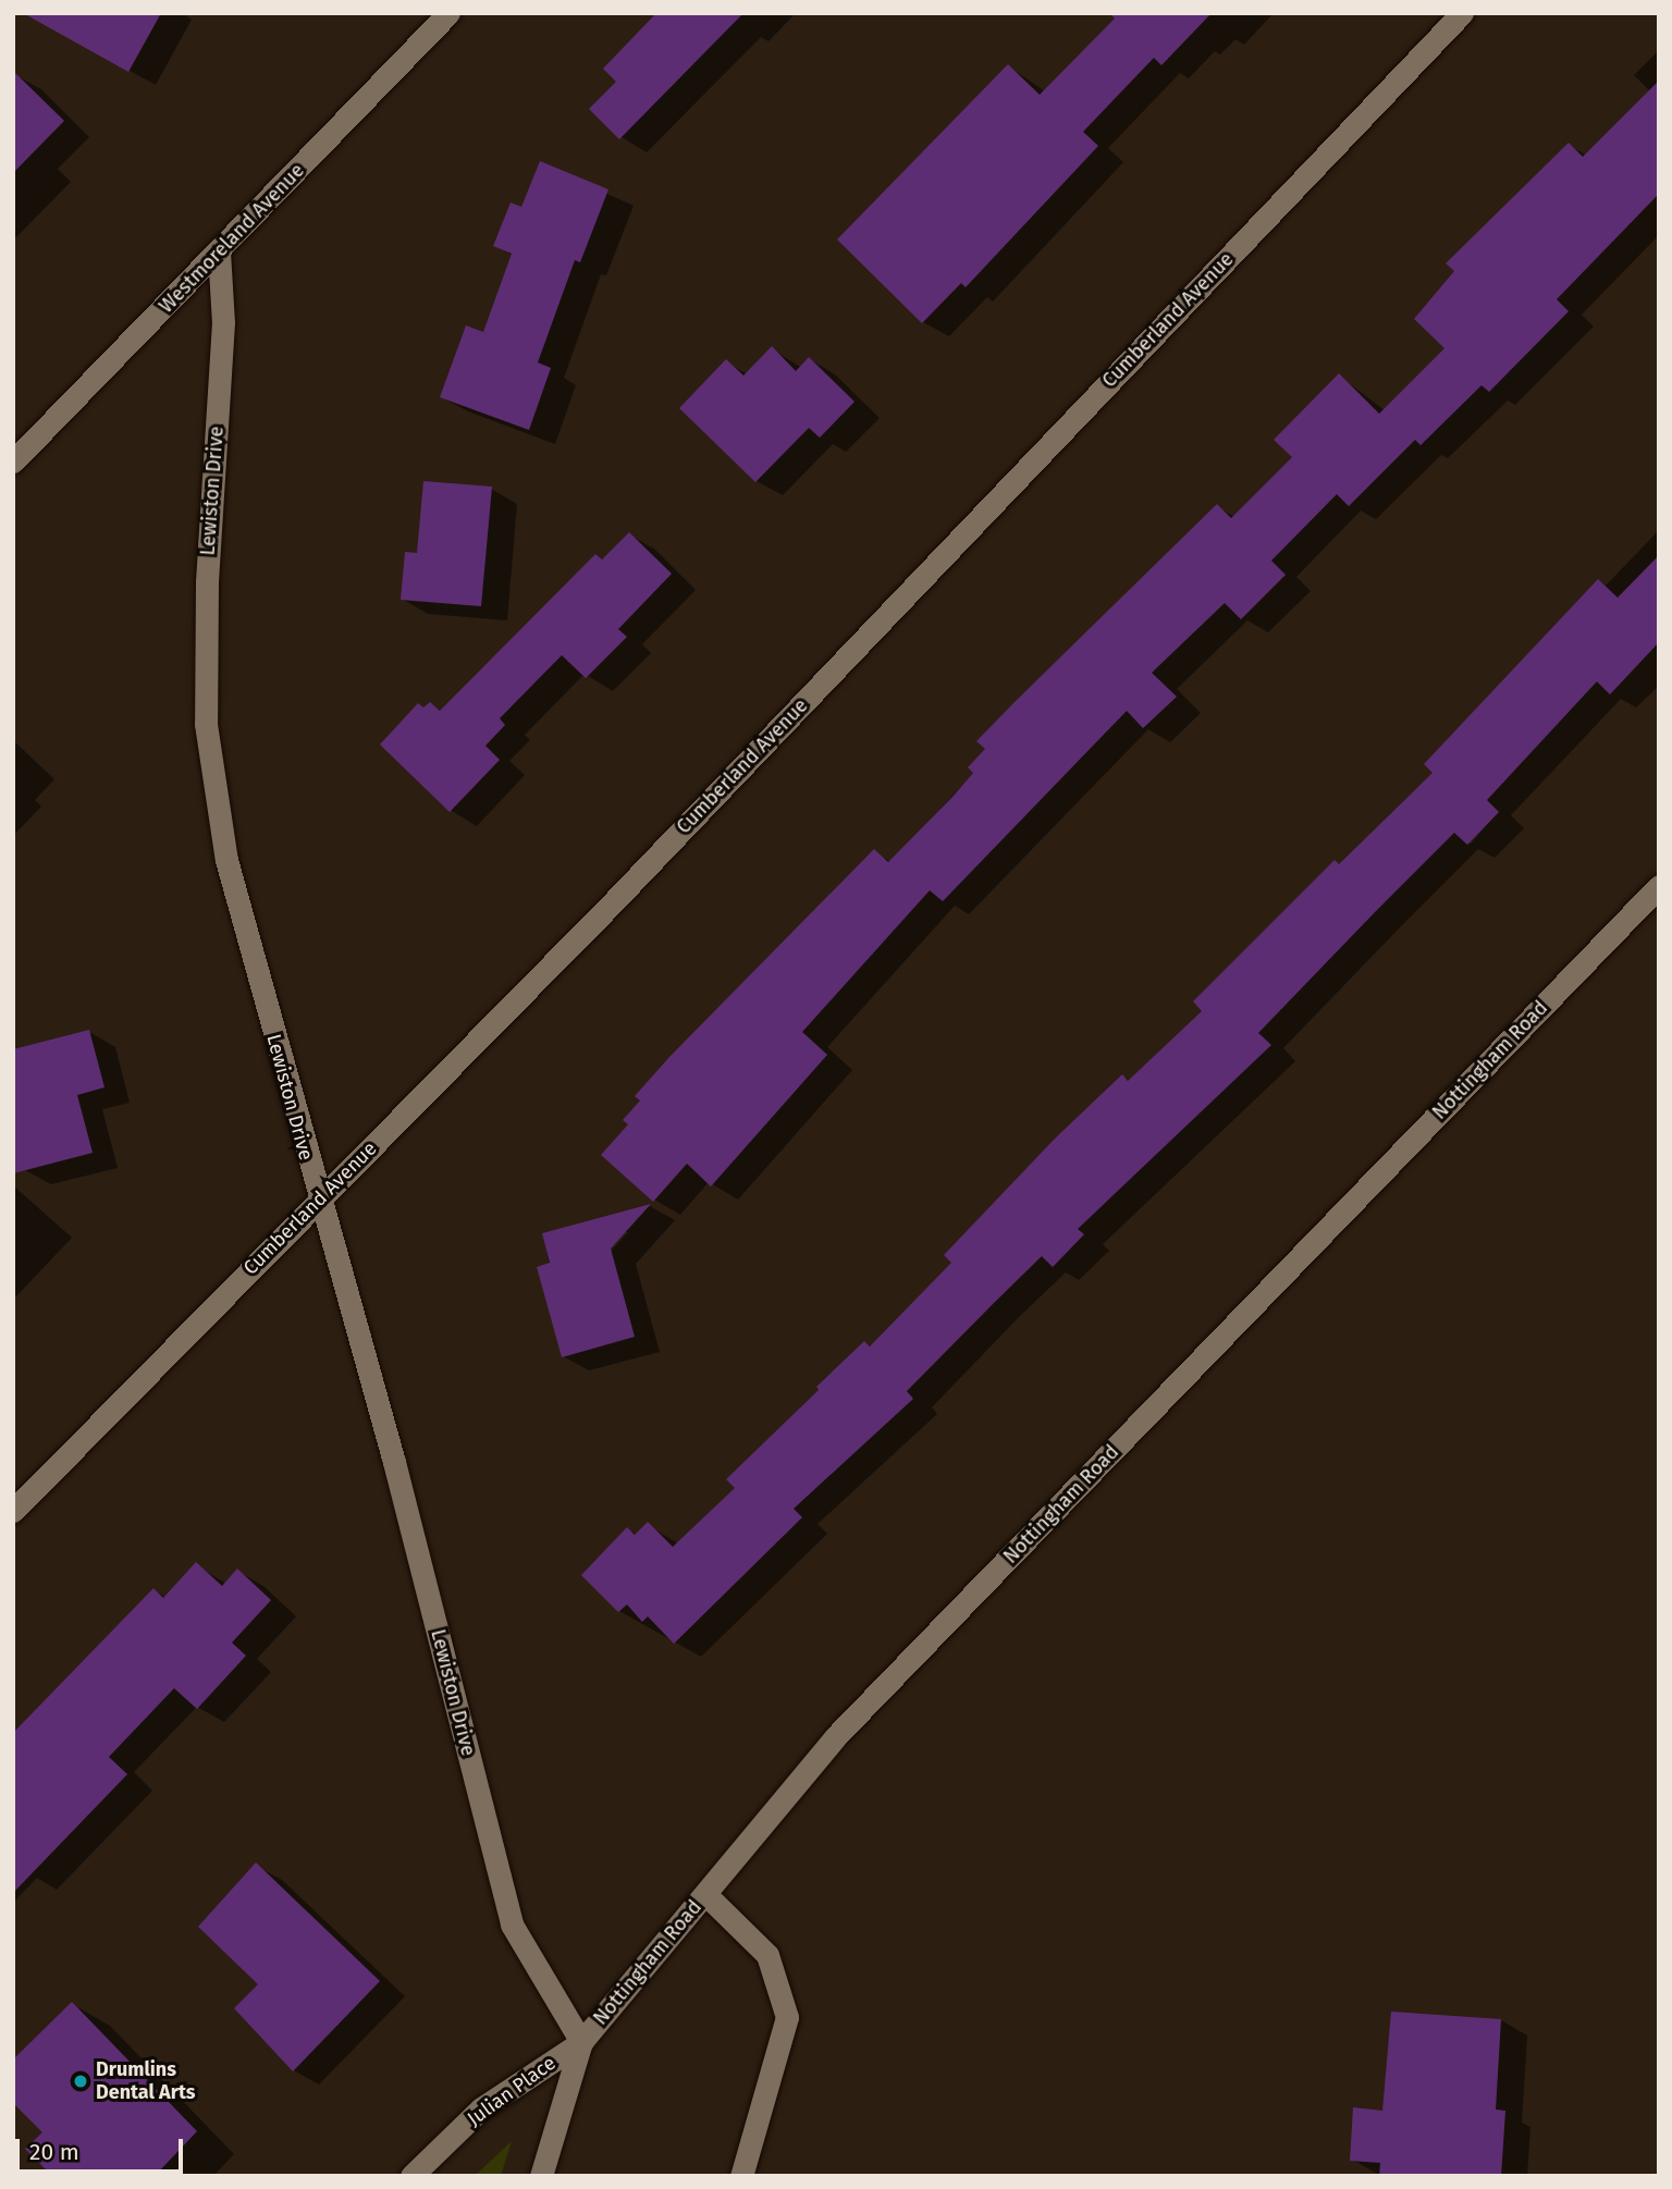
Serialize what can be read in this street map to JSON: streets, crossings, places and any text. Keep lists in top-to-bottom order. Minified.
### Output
{"streets":{"street":["Westmoreland Avenue","Cumberland Avenue","Lewiston Drive","Nottingham Road","Julian Place"]},"crossings":[["Westmoreland Avenue","Lewiston Drive"],["Cumberland Avenue","Lewiston Drive"],["Lewiston Drive","Nottingham Road"],["Lewiston Drive","Julian Place"],["Nottingham Road","Julian Place"]],"places":["Drumlins Dental Arts"],"scale_bar":"20 m"}
